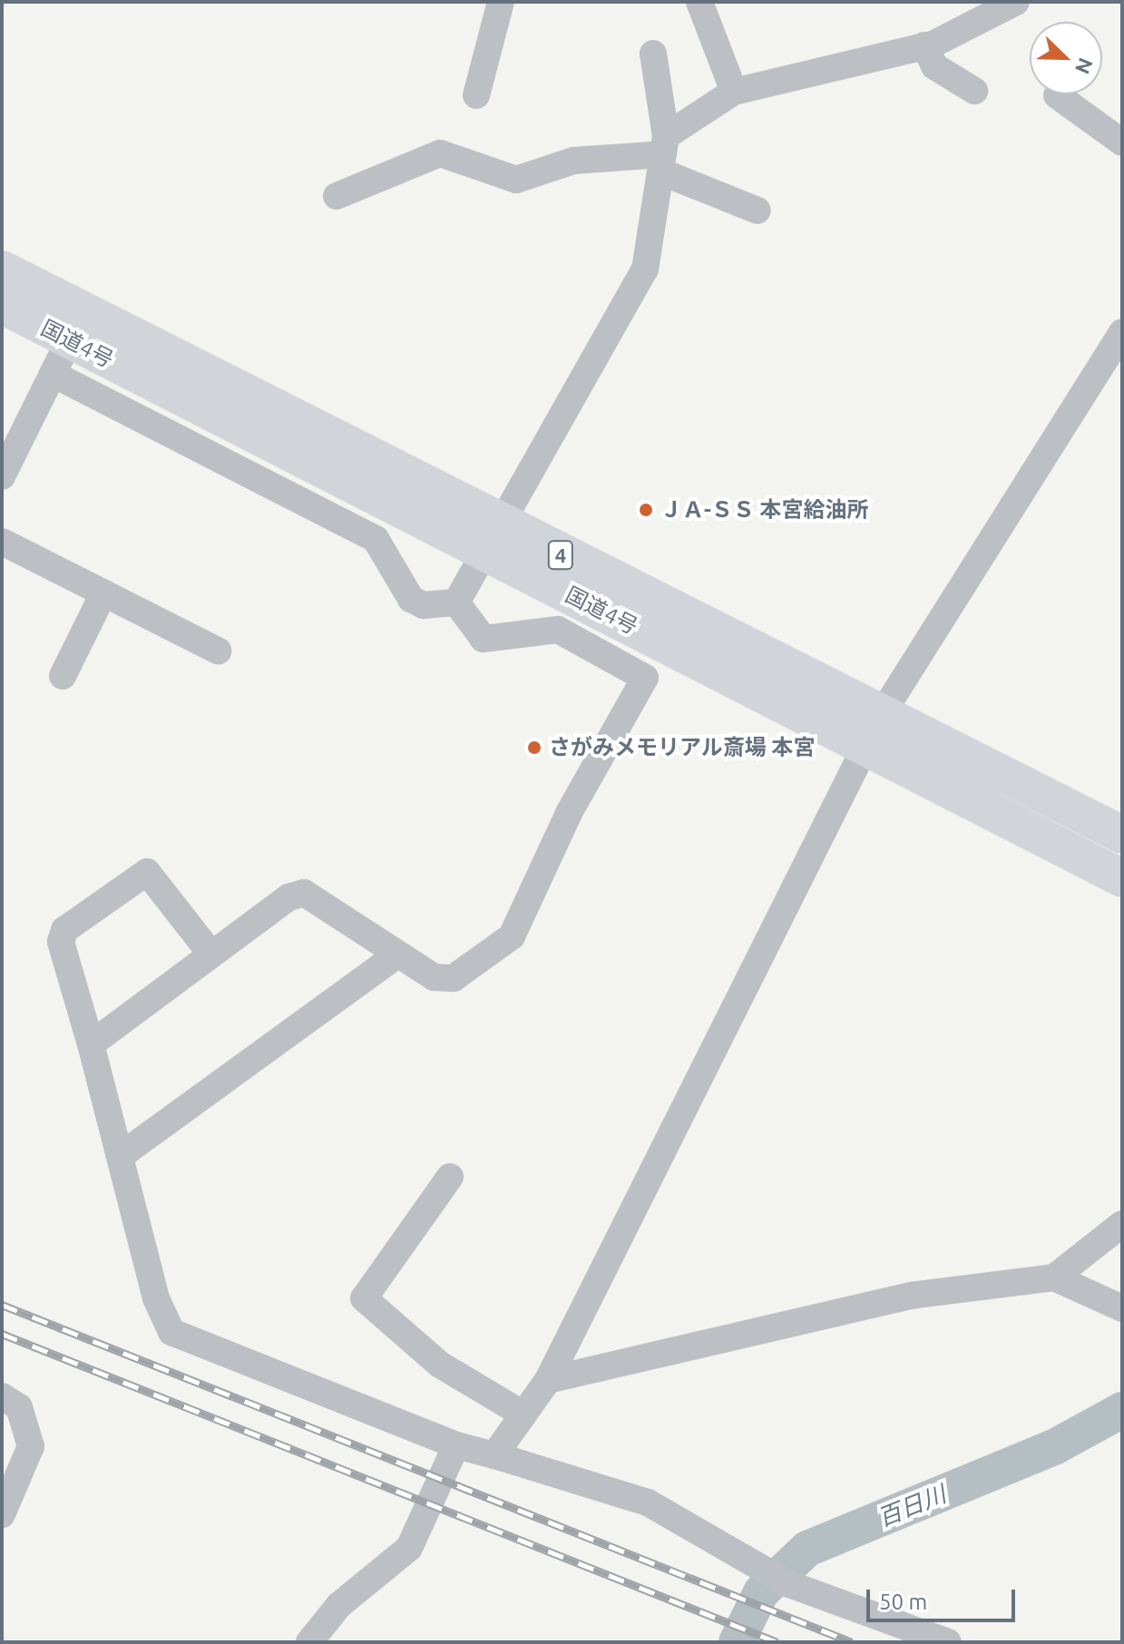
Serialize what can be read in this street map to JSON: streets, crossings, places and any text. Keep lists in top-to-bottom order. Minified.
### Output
{"streets":{"highway":["国道4号","4"]},"water":["百日川"],"places":["ＪＡ-ＳＳ 本宮給油所","さがみメモリアル斎場 本宮"],"scale_bar":"50 m","north":"bottom right"}
